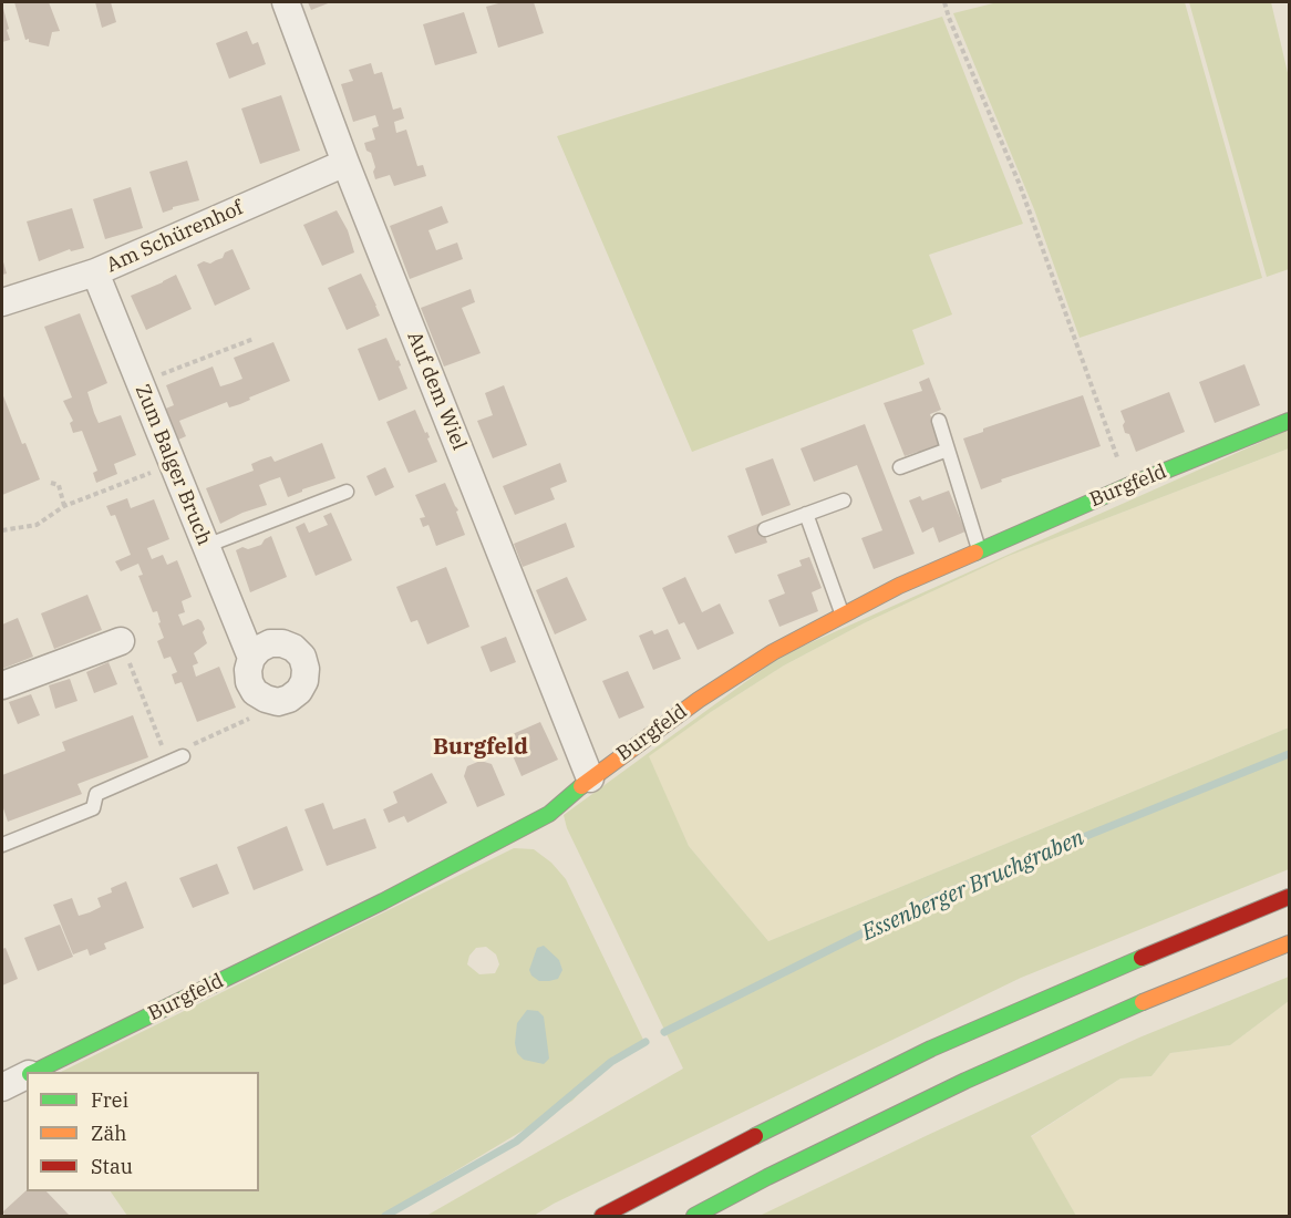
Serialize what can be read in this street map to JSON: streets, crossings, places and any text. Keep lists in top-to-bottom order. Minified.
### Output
{"streets":{"main road":["Burgfeld"],"street":["Am Schürenhof","Auf dem Wiel","Zum Balger Bruch"]},"crossings":[["Am Schürenhof","Auf dem Wiel"],["Am Schürenhof","Zum Balger Bruch"],["Auf dem Wiel","Burgfeld"]],"districts":["Burgfeld"],"water":["Essenberger Bruchgraben"],"legend":["Frei","Zäh","Stau"]}
